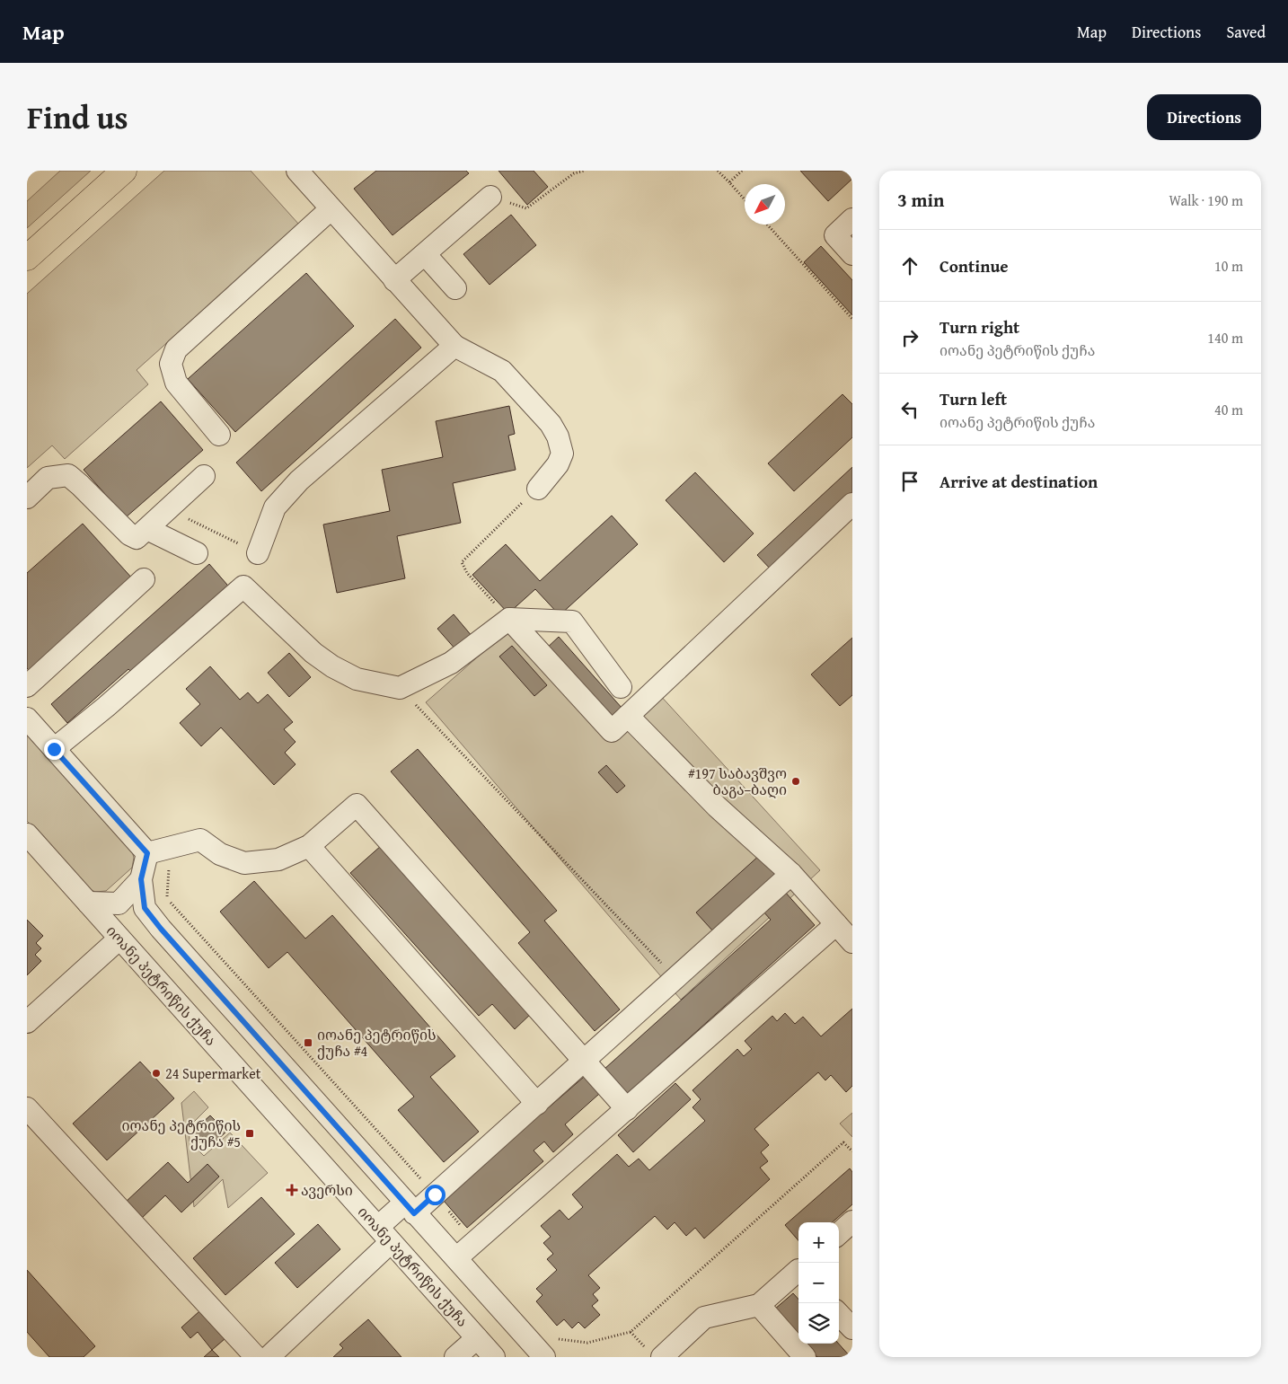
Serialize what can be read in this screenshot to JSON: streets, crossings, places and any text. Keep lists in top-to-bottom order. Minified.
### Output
{"streets":{"street":["იოანე პეტრიწის ქუჩა"]},"places":{"other":["#197 საბავშვო ბაგა–ბაღი","24 Supermarket"],"transit":["იოანე პეტრიწის ქუჩა #4","იოანე პეტრიწის ქუჩა #5"],"health":["ავერსი"]},"north":"bottom left","page":{"header":"Map","nav":["Map","Directions","Saved"],"title":"Find us","buttons":"Directions","heading":["3 min","Walk · 190 m"],"list":[["Continue","10 m"],["Turn right","იოანე პეტრიწის ქუჩა","140 m"],["Turn left","იოანე პეტრიწის ქუჩა","40 m"],"Arrive at destination"],"map_buttons":["+","−"]}}
